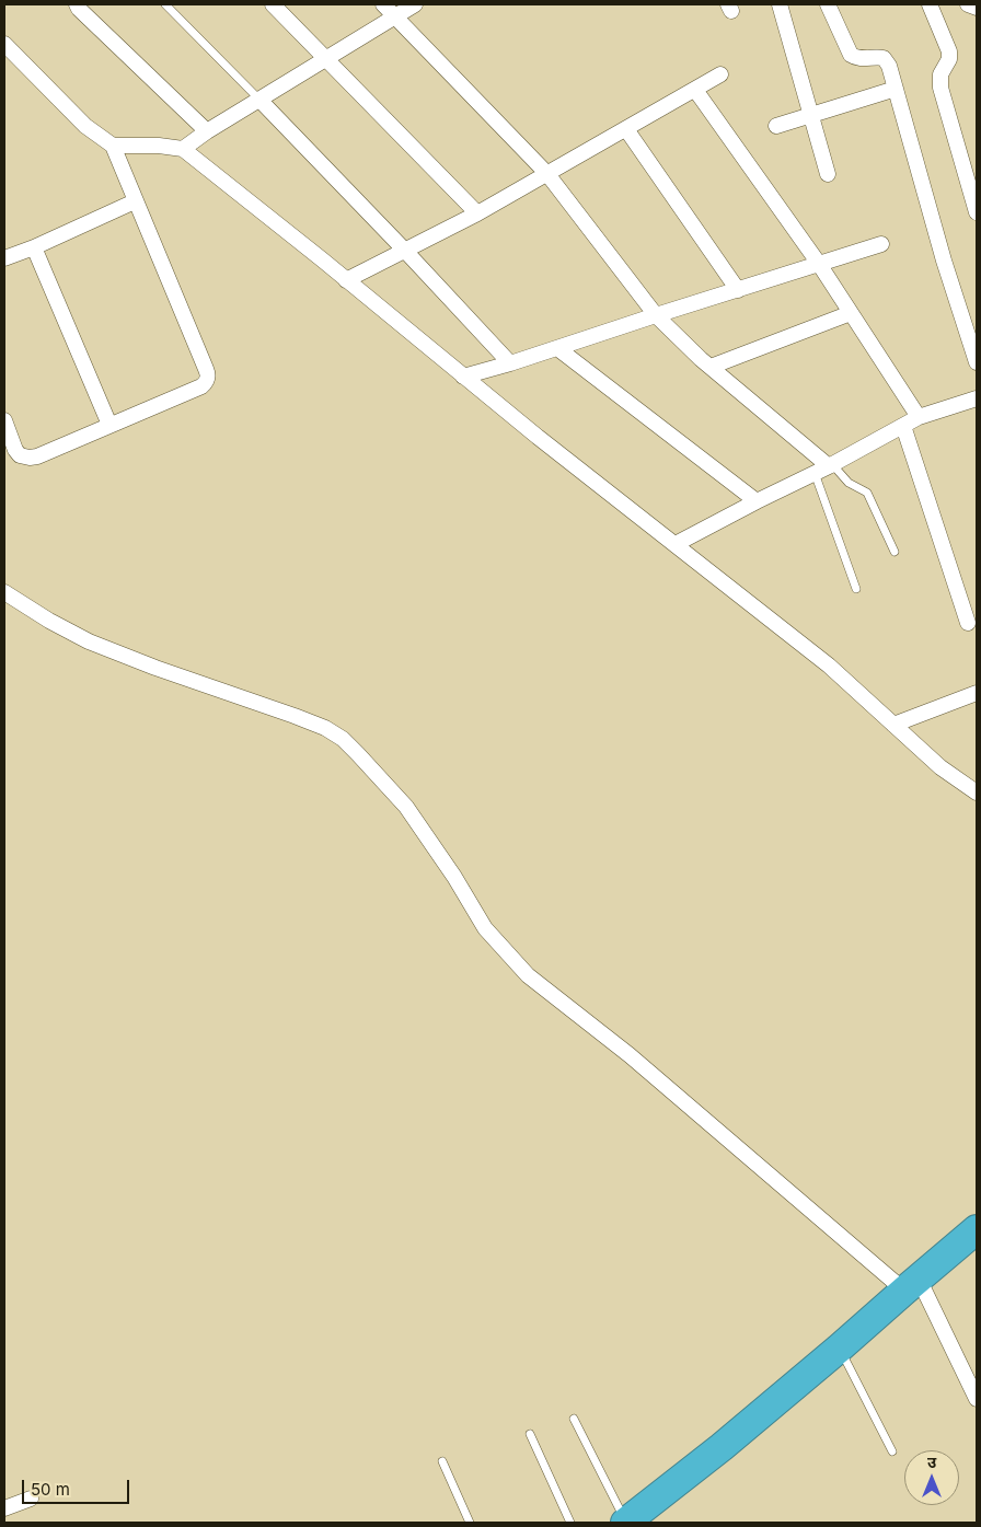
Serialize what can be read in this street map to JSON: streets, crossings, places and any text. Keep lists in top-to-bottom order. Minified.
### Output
{"scale_bar":"50 m","north":"top"}
